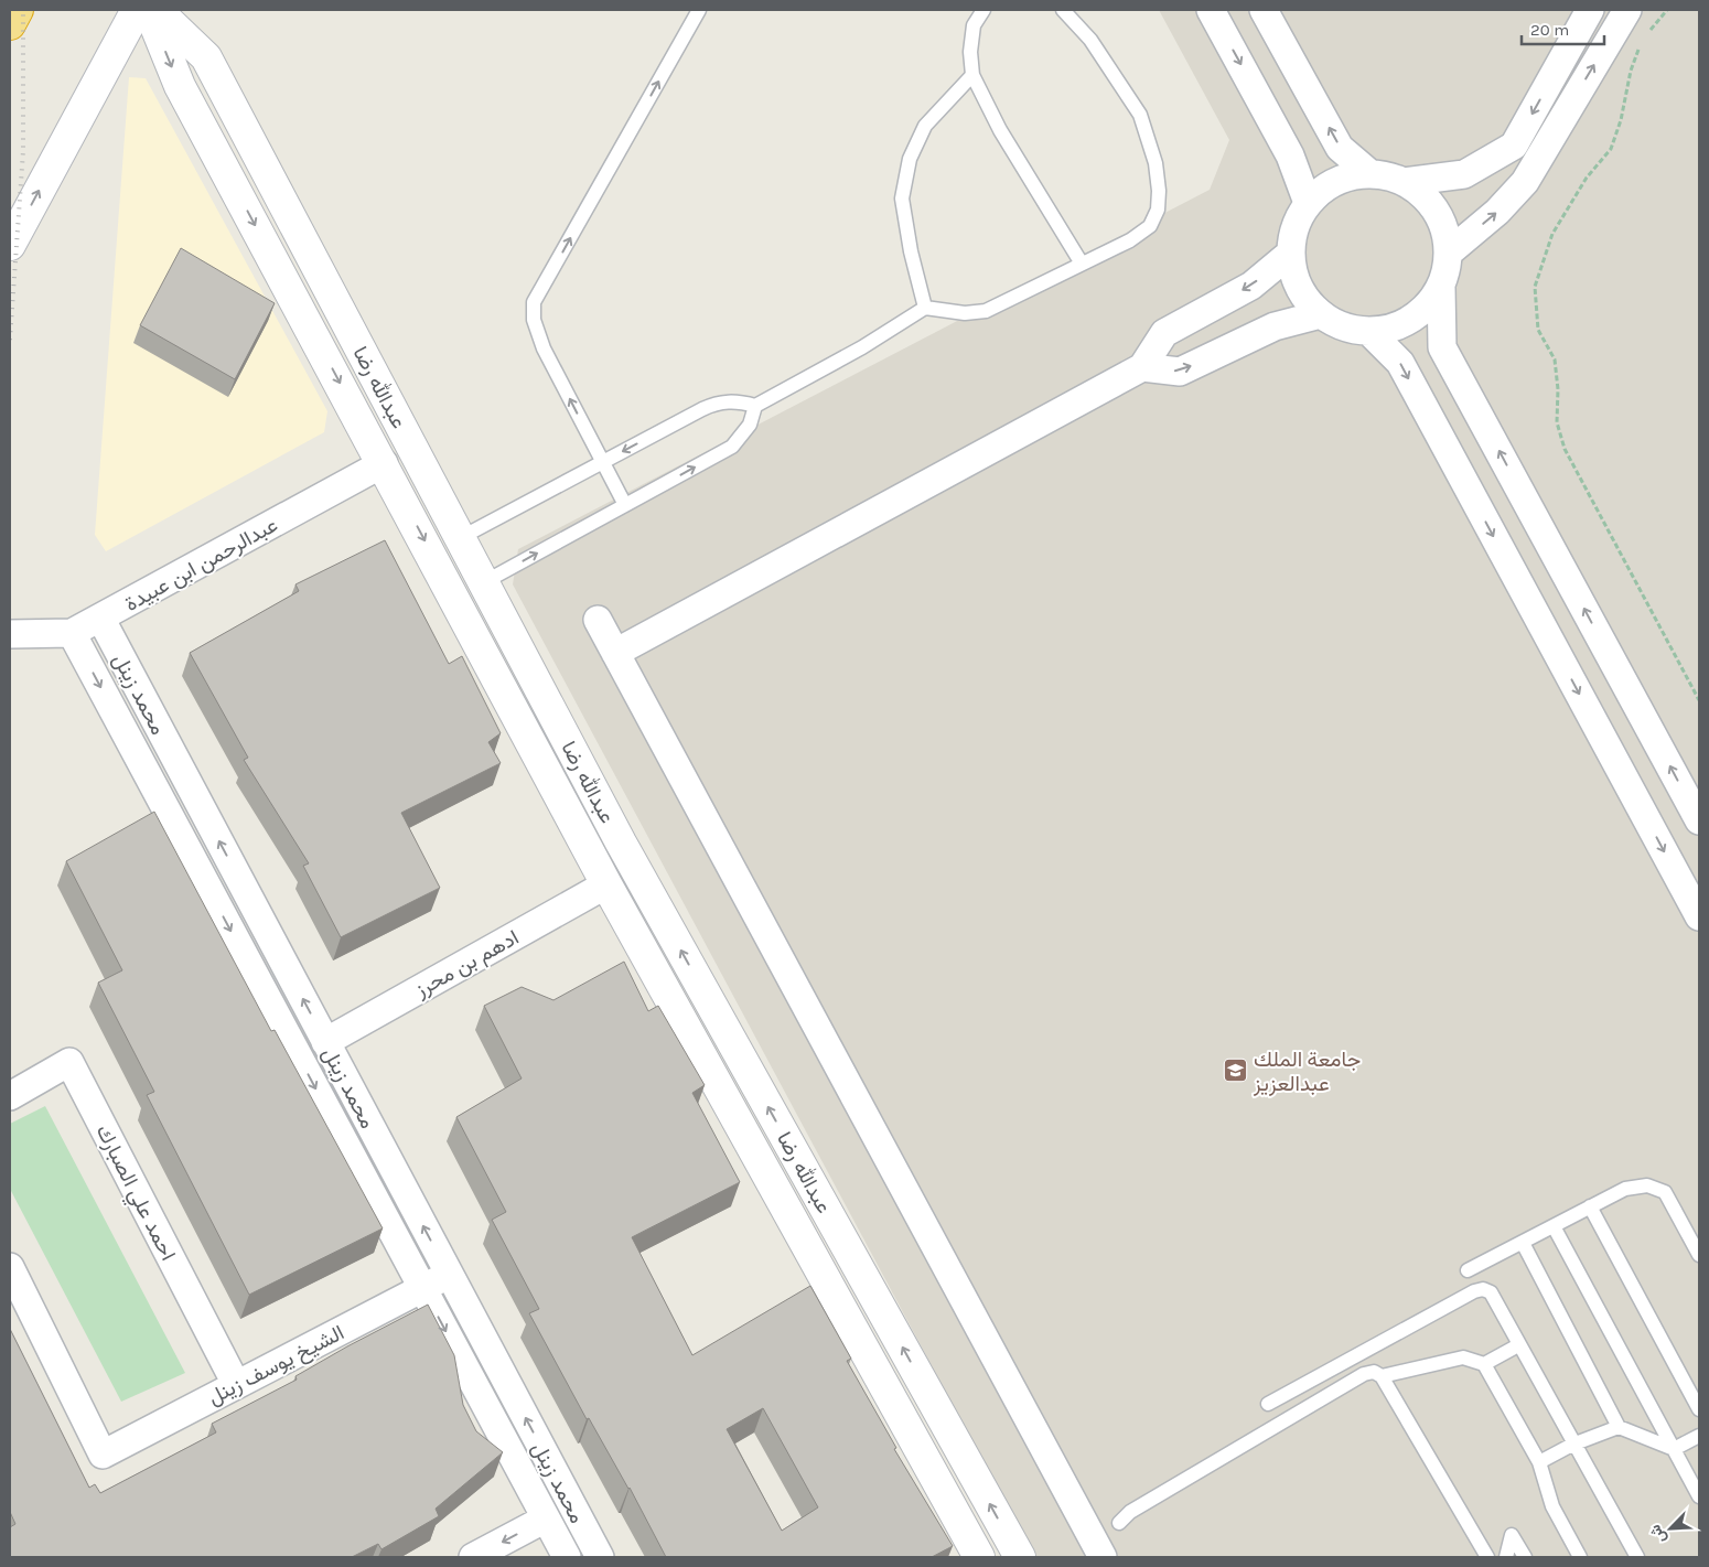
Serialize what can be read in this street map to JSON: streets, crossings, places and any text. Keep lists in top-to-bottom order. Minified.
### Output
{"streets":{"street":["عبدالله رضا","عبدالرحمن ابن عبيدة","محمد زينل","ادهم بن محرز","احمد علي الصبارك","الشيخ يوسف زينل"]},"crossings":[["عبدالله رضا","عبدالرحمن ابن عبيدة"],["عبدالله رضا","ادهم بن محرز"],["عبدالرحمن ابن عبيدة","محمد زينل"],["محمد زينل","ادهم بن محرز"],["محمد زينل","الشيخ يوسف زينل"],["احمد علي الصبارك","الشيخ يوسف زينل"]],"places":{"school or university":["جامعة الملك عبدالعزيز"]},"scale_bar":"20 m","north":"bottom left"}
